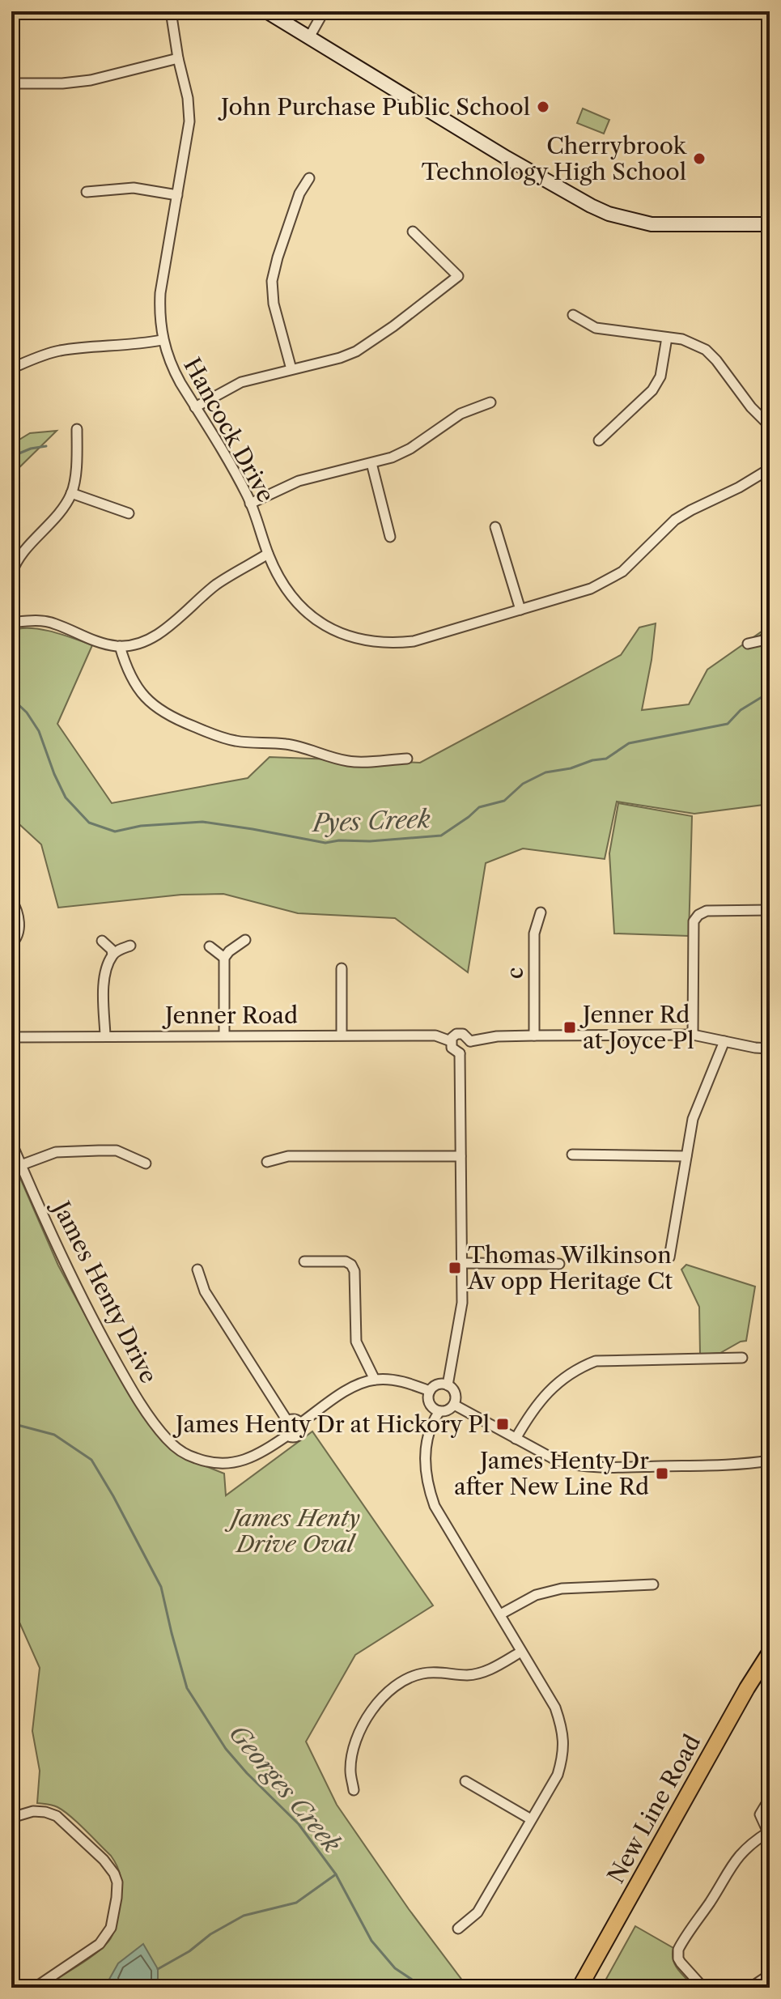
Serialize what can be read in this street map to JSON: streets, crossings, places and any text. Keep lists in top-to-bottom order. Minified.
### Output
{"streets":{"main road":["New Line Road"],"street":["Hancock Drive","c","Jenner Road","James Henty Drive"]},"water":["Pyes Creek","Georges Creek"],"parks":["James Henty Drive Oval"],"places":{"other":["John Purchase Public School","Cherrybrook Technology High School"],"transit":["Jenner Rd at Joyce Pl","Thomas Wilkinson Av opp Heritage Ct","James Henty Dr at Hickory Pl","James Henty Dr after New Line Rd"]}}
